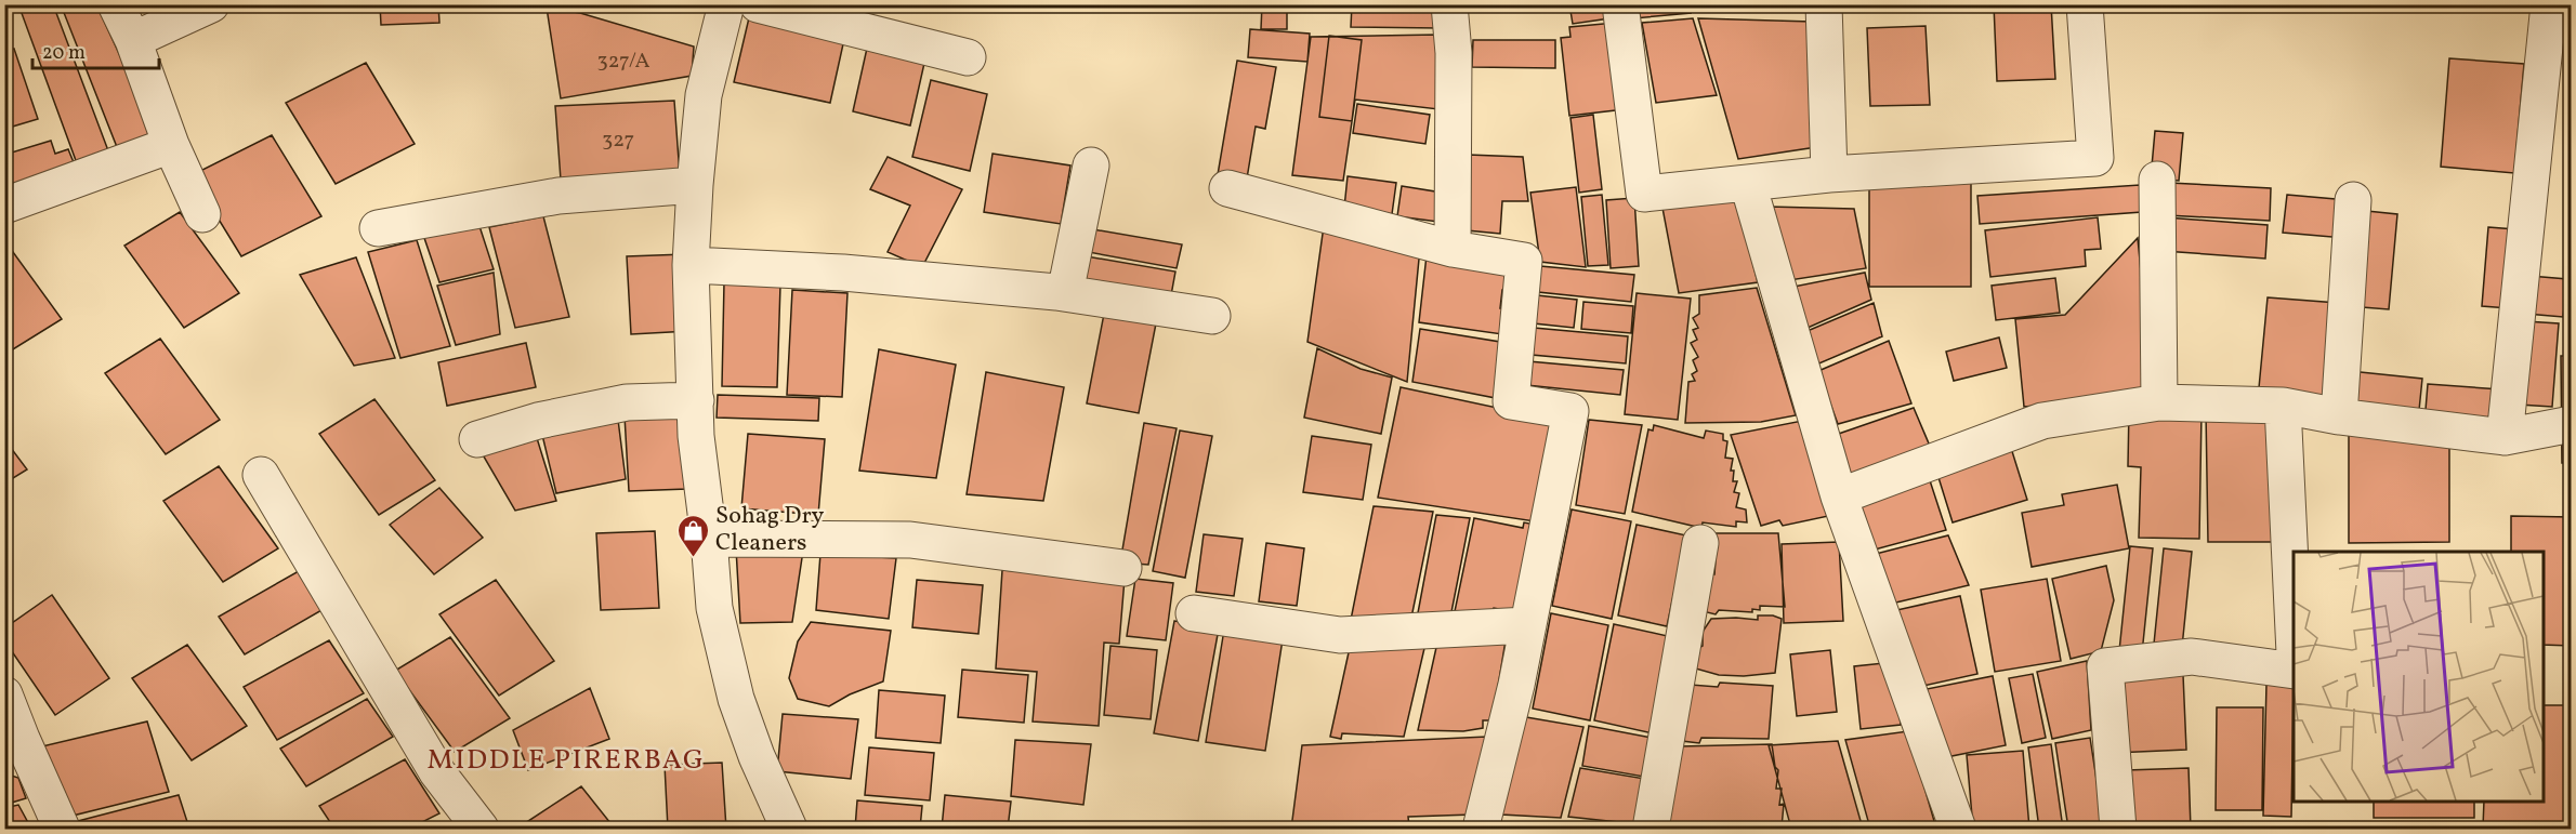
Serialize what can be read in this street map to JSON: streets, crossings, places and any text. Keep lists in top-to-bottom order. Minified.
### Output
{"districts":["MIDDLE PIRERBAG"],"places":{"shop":["Sohag Dry Cleaners"]},"house_numbers":["327/A","327"],"scale_bar":"20 m"}
